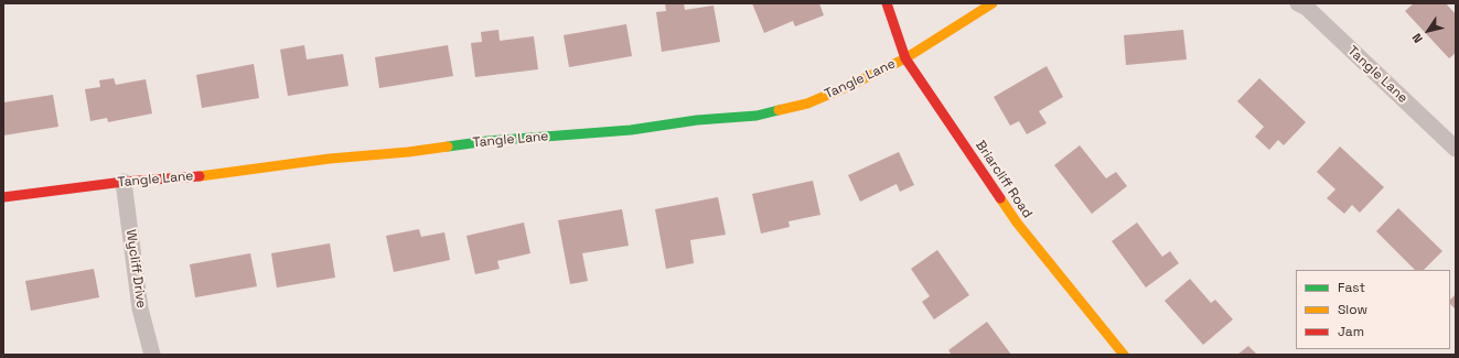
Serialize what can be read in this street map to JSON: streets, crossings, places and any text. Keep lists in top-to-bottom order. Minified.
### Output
{"streets":{"street":["Tangle Lane","Briarcliff Road","Wycliff Drive"]},"crossings":[["Tangle Lane","Briarcliff Road"],["Tangle Lane","Wycliff Drive"]],"legend":["Fast","Slow","Jam"],"north":"bottom left"}
